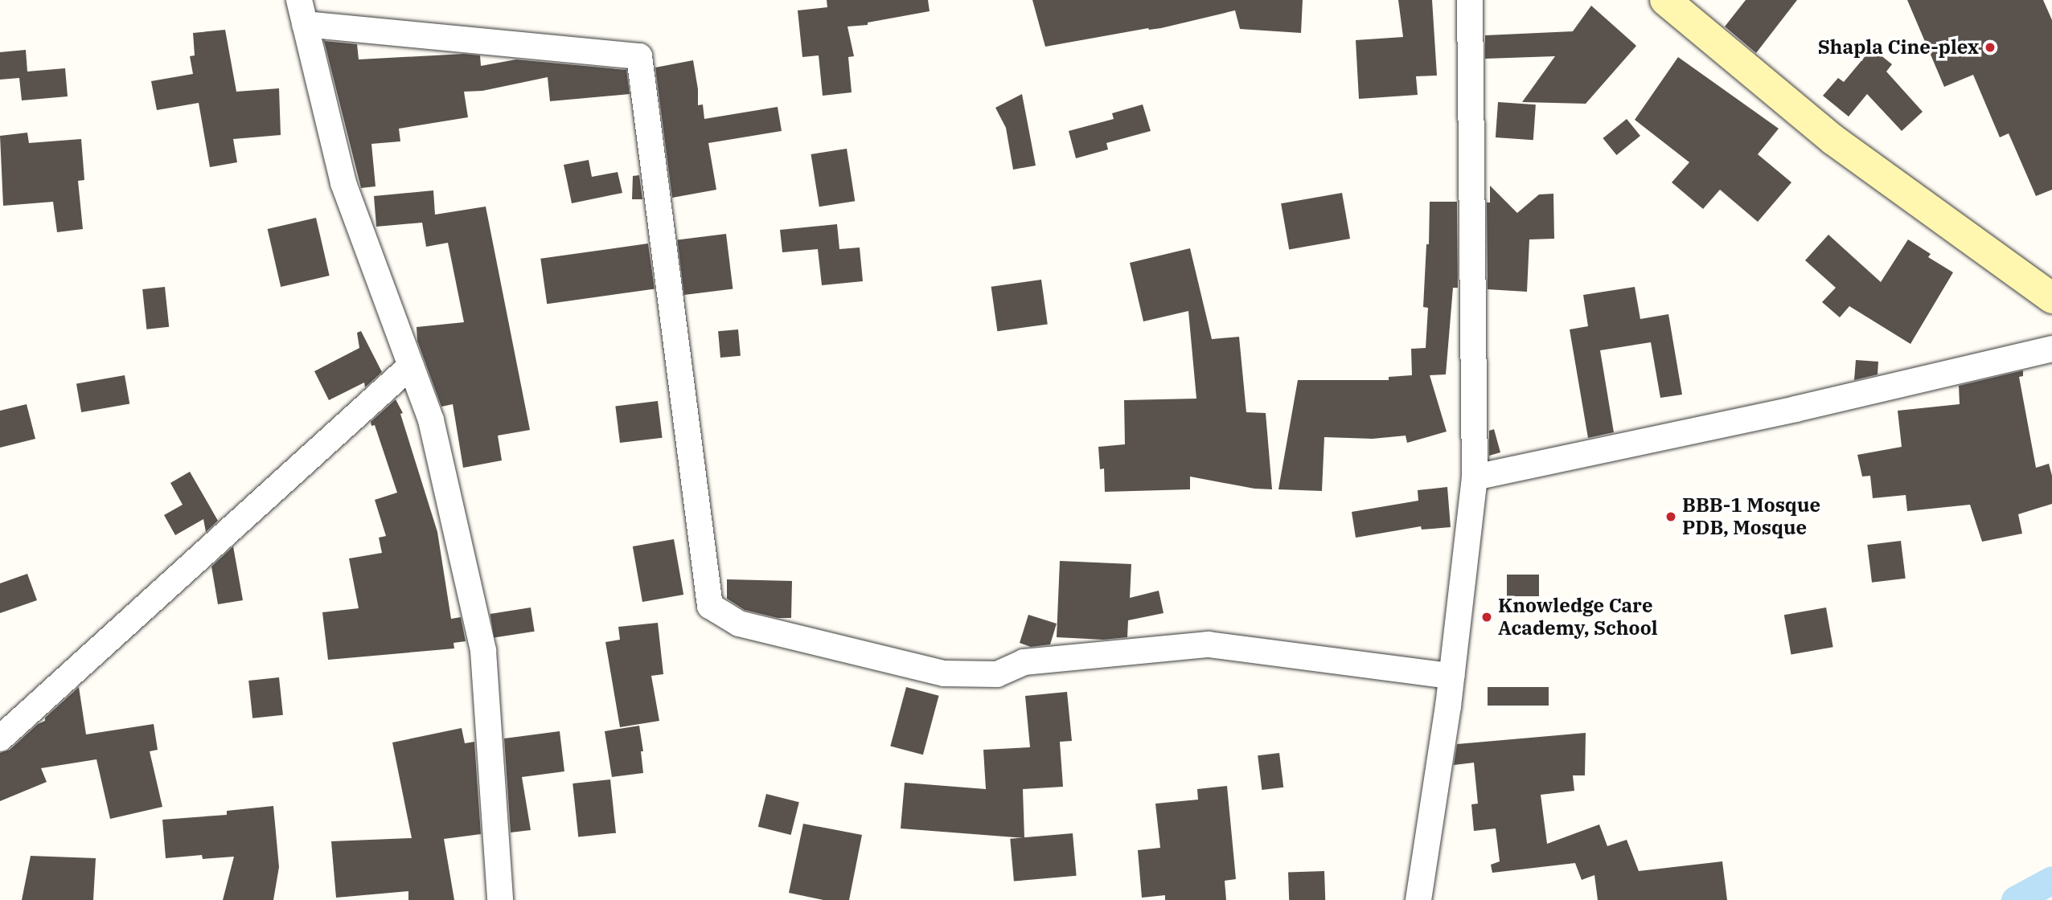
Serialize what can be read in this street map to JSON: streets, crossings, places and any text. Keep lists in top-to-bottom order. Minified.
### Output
{"places":["Shapla Cine-plex","BBB-1 Mosque PDB, Mosque","Knowledge Care Academy, School"]}
